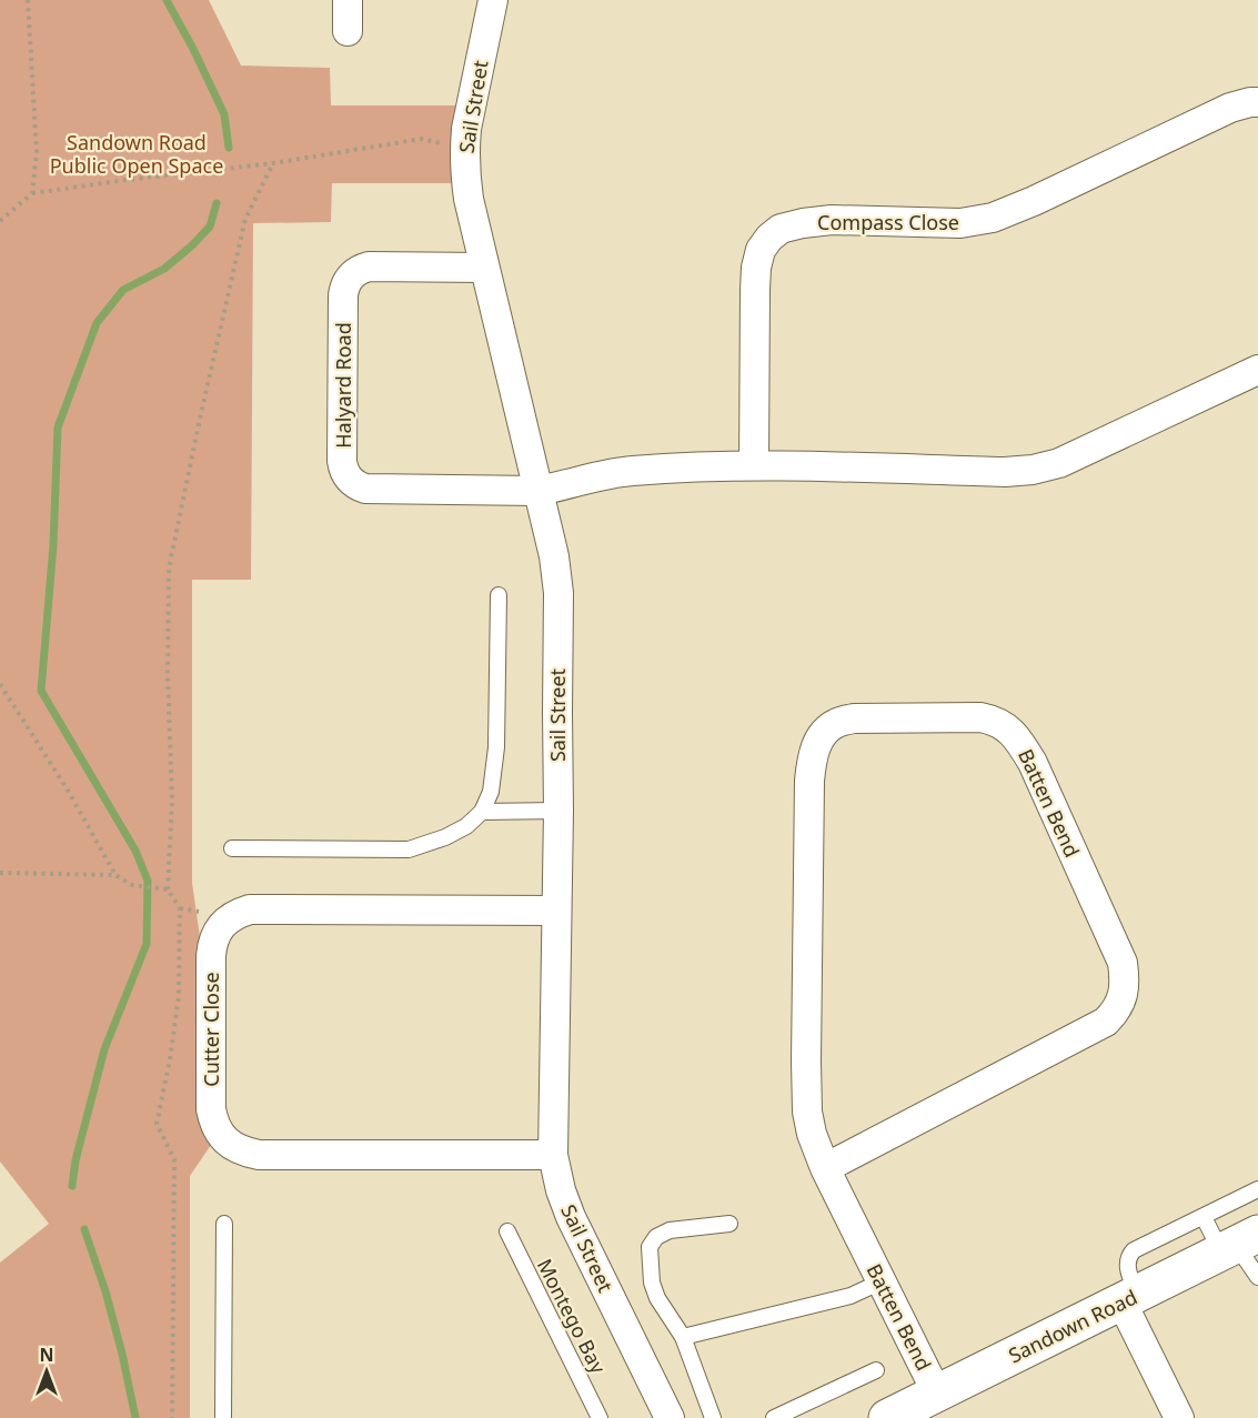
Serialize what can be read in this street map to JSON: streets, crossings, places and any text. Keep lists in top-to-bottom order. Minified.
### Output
{"streets":{"street":["Sail Street","Compass Close","Halyard Road","Batten Bend","Cutter Close","Sandown Road"],"lane":["Montego Bay"]},"crossings":[["Sail Street","Halyard Road"],["Sail Street","Cutter Close"],["Batten Bend","Sandown Road"]],"parks":["Sandown Road Public Open Space"],"north":"top"}
